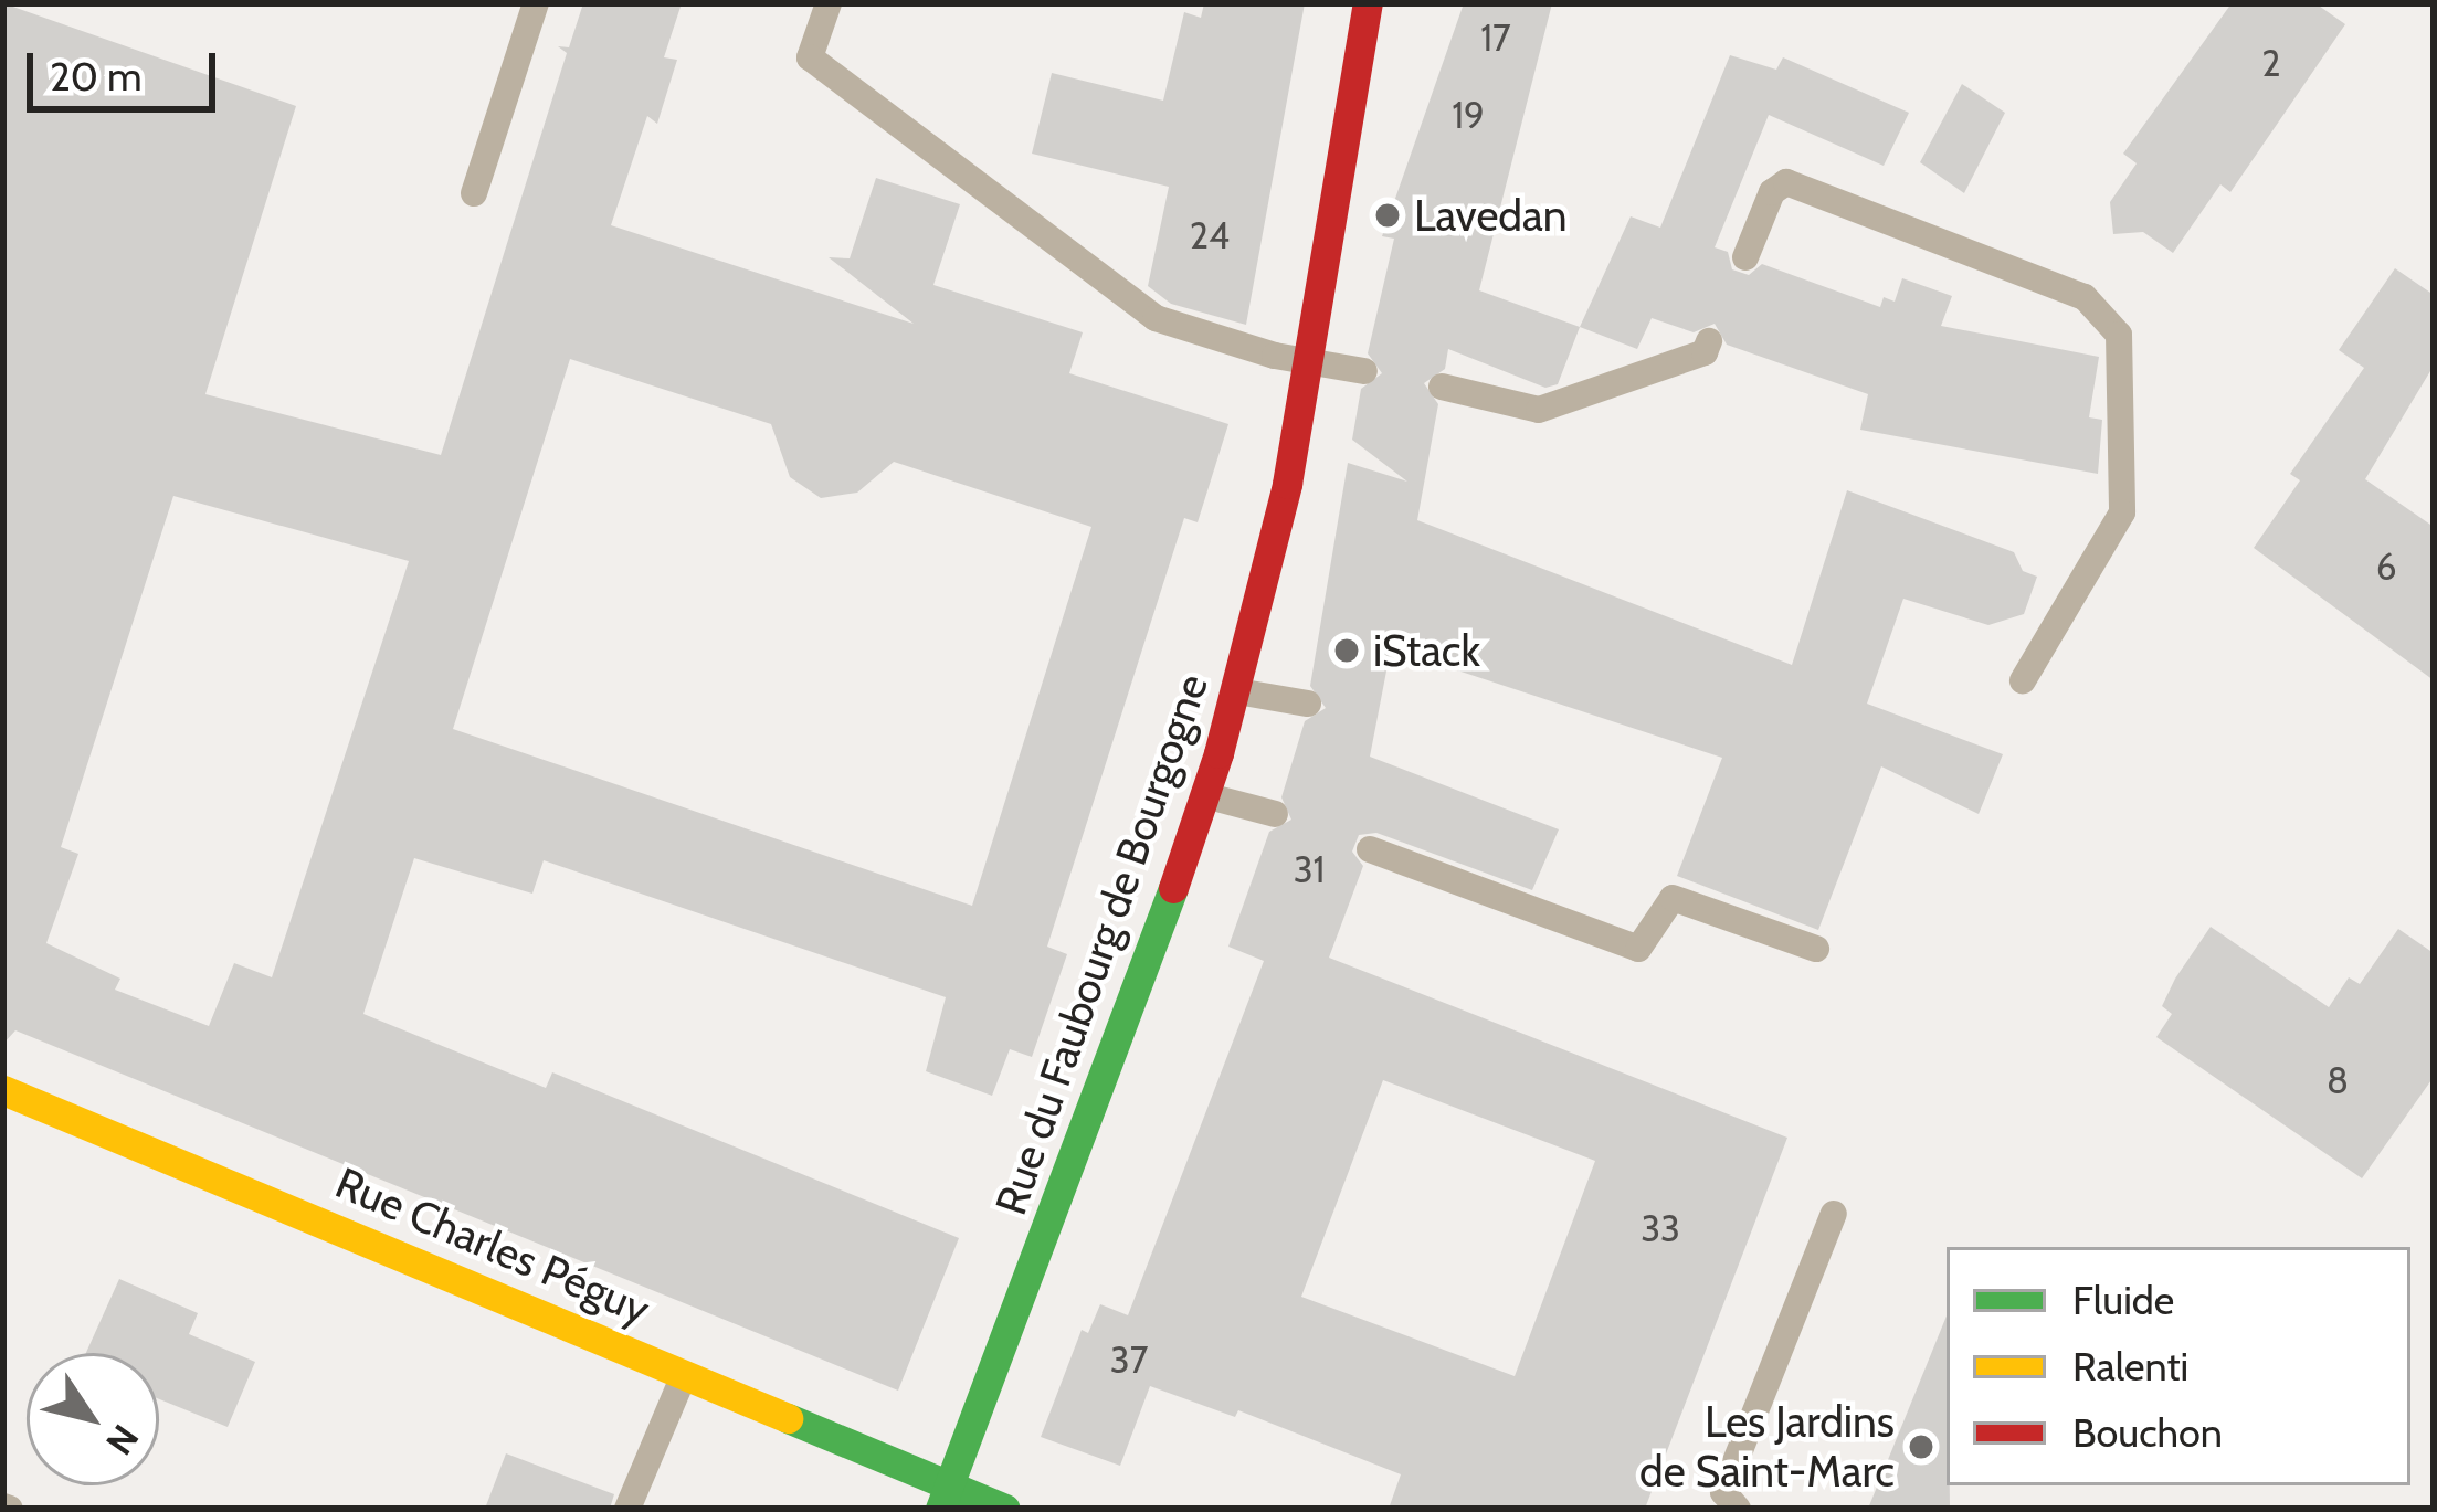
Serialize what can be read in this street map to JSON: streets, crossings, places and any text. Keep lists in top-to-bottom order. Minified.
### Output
{"streets":{"main road":["Rue du Faubourg de Bourgogne","Rue Charles Péguy"]},"crossings":[["Rue du Faubourg de Bourgogne","Rue Charles Péguy"]],"places":["Lavedan","iStack","Les Jardins de Saint-Marc"],"house_numbers":["17","2","19","24","6","31","8","33","37"],"legend":["Fluide","Ralenti","Bouchon"],"scale_bar":"20 m","north":"bottom right"}
